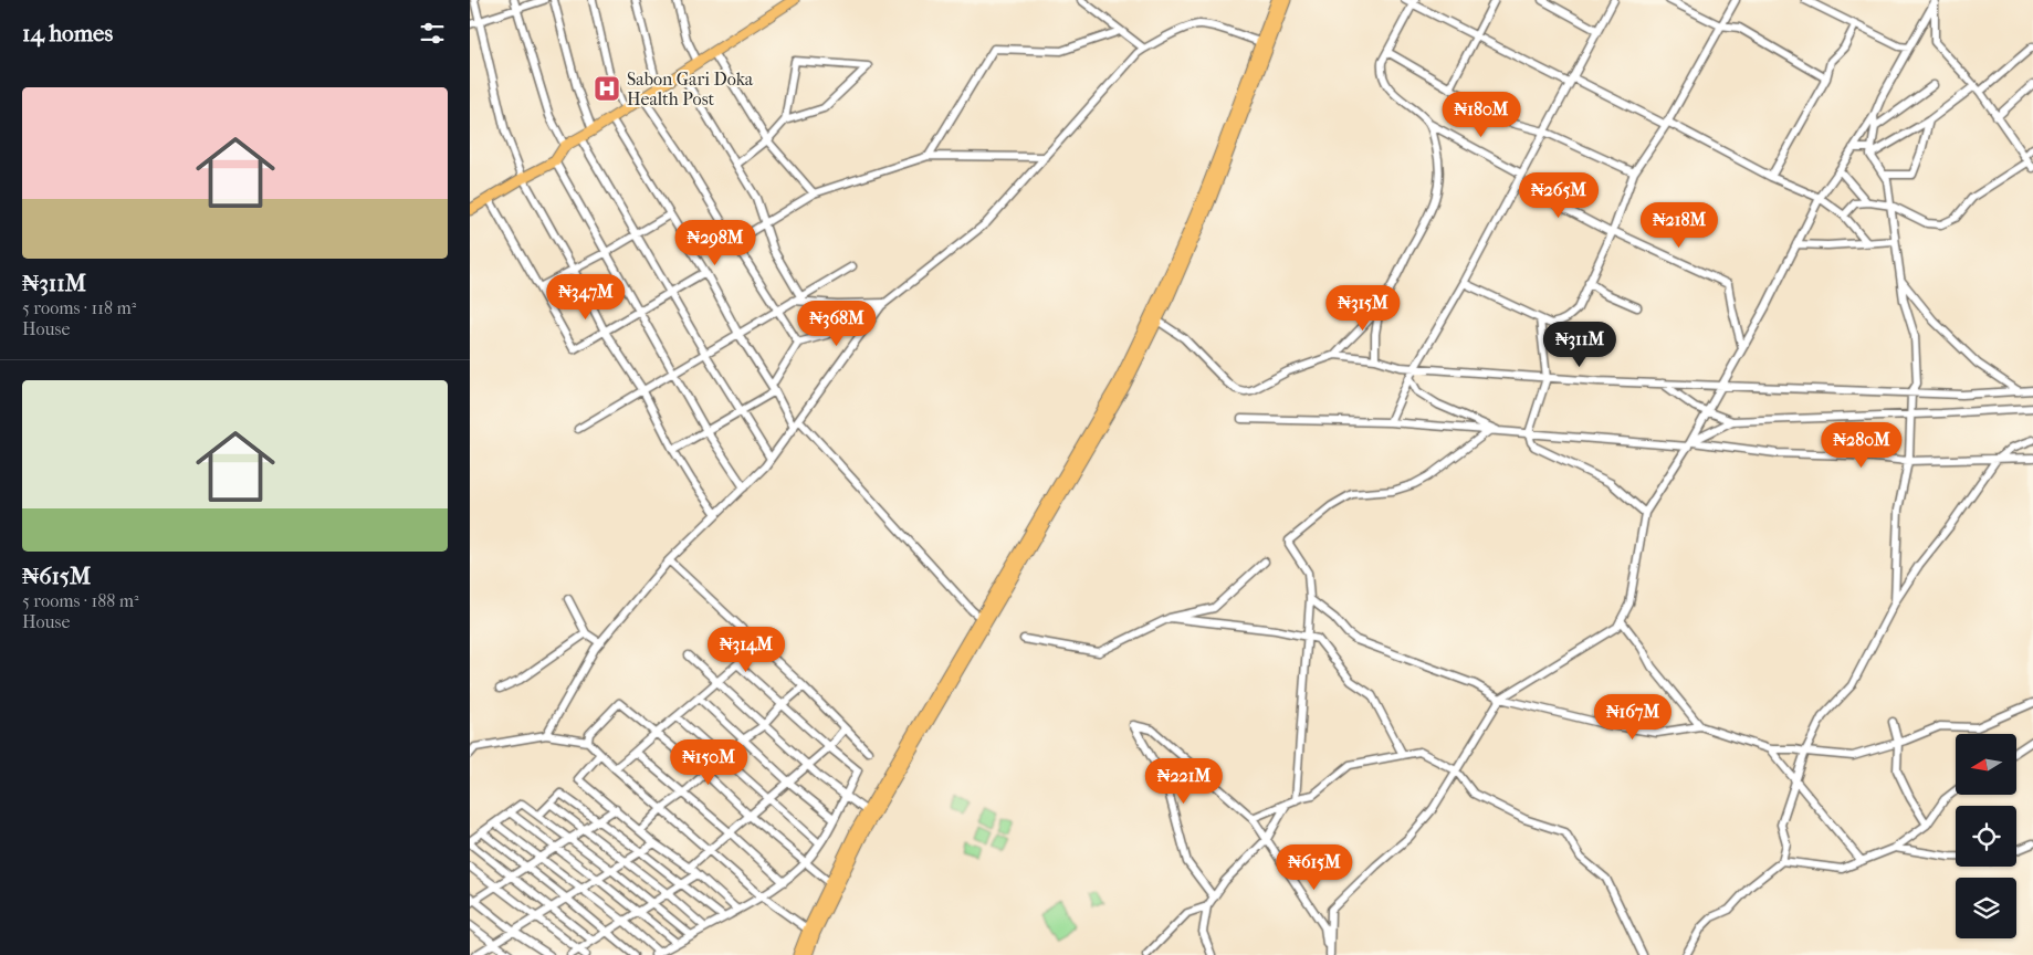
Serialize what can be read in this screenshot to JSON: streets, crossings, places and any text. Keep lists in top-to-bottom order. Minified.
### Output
{"places":{"hospital":["Sabon Gari Doka Health Post"]},"north":"left","page":{"heading":"14 homes","list":[{"name":"₦311M","note":"5 rooms · 118 m² · House"},{"name":"₦615M","note":"5 rooms · 188 m² · House"}],"price":["₦180M","₦265M","₦218M","₦298M","₦347M","₦315M","₦368M","₦311M","₦280M","₦314M","₦167M","₦150M","₦221M","₦615M"]}}
